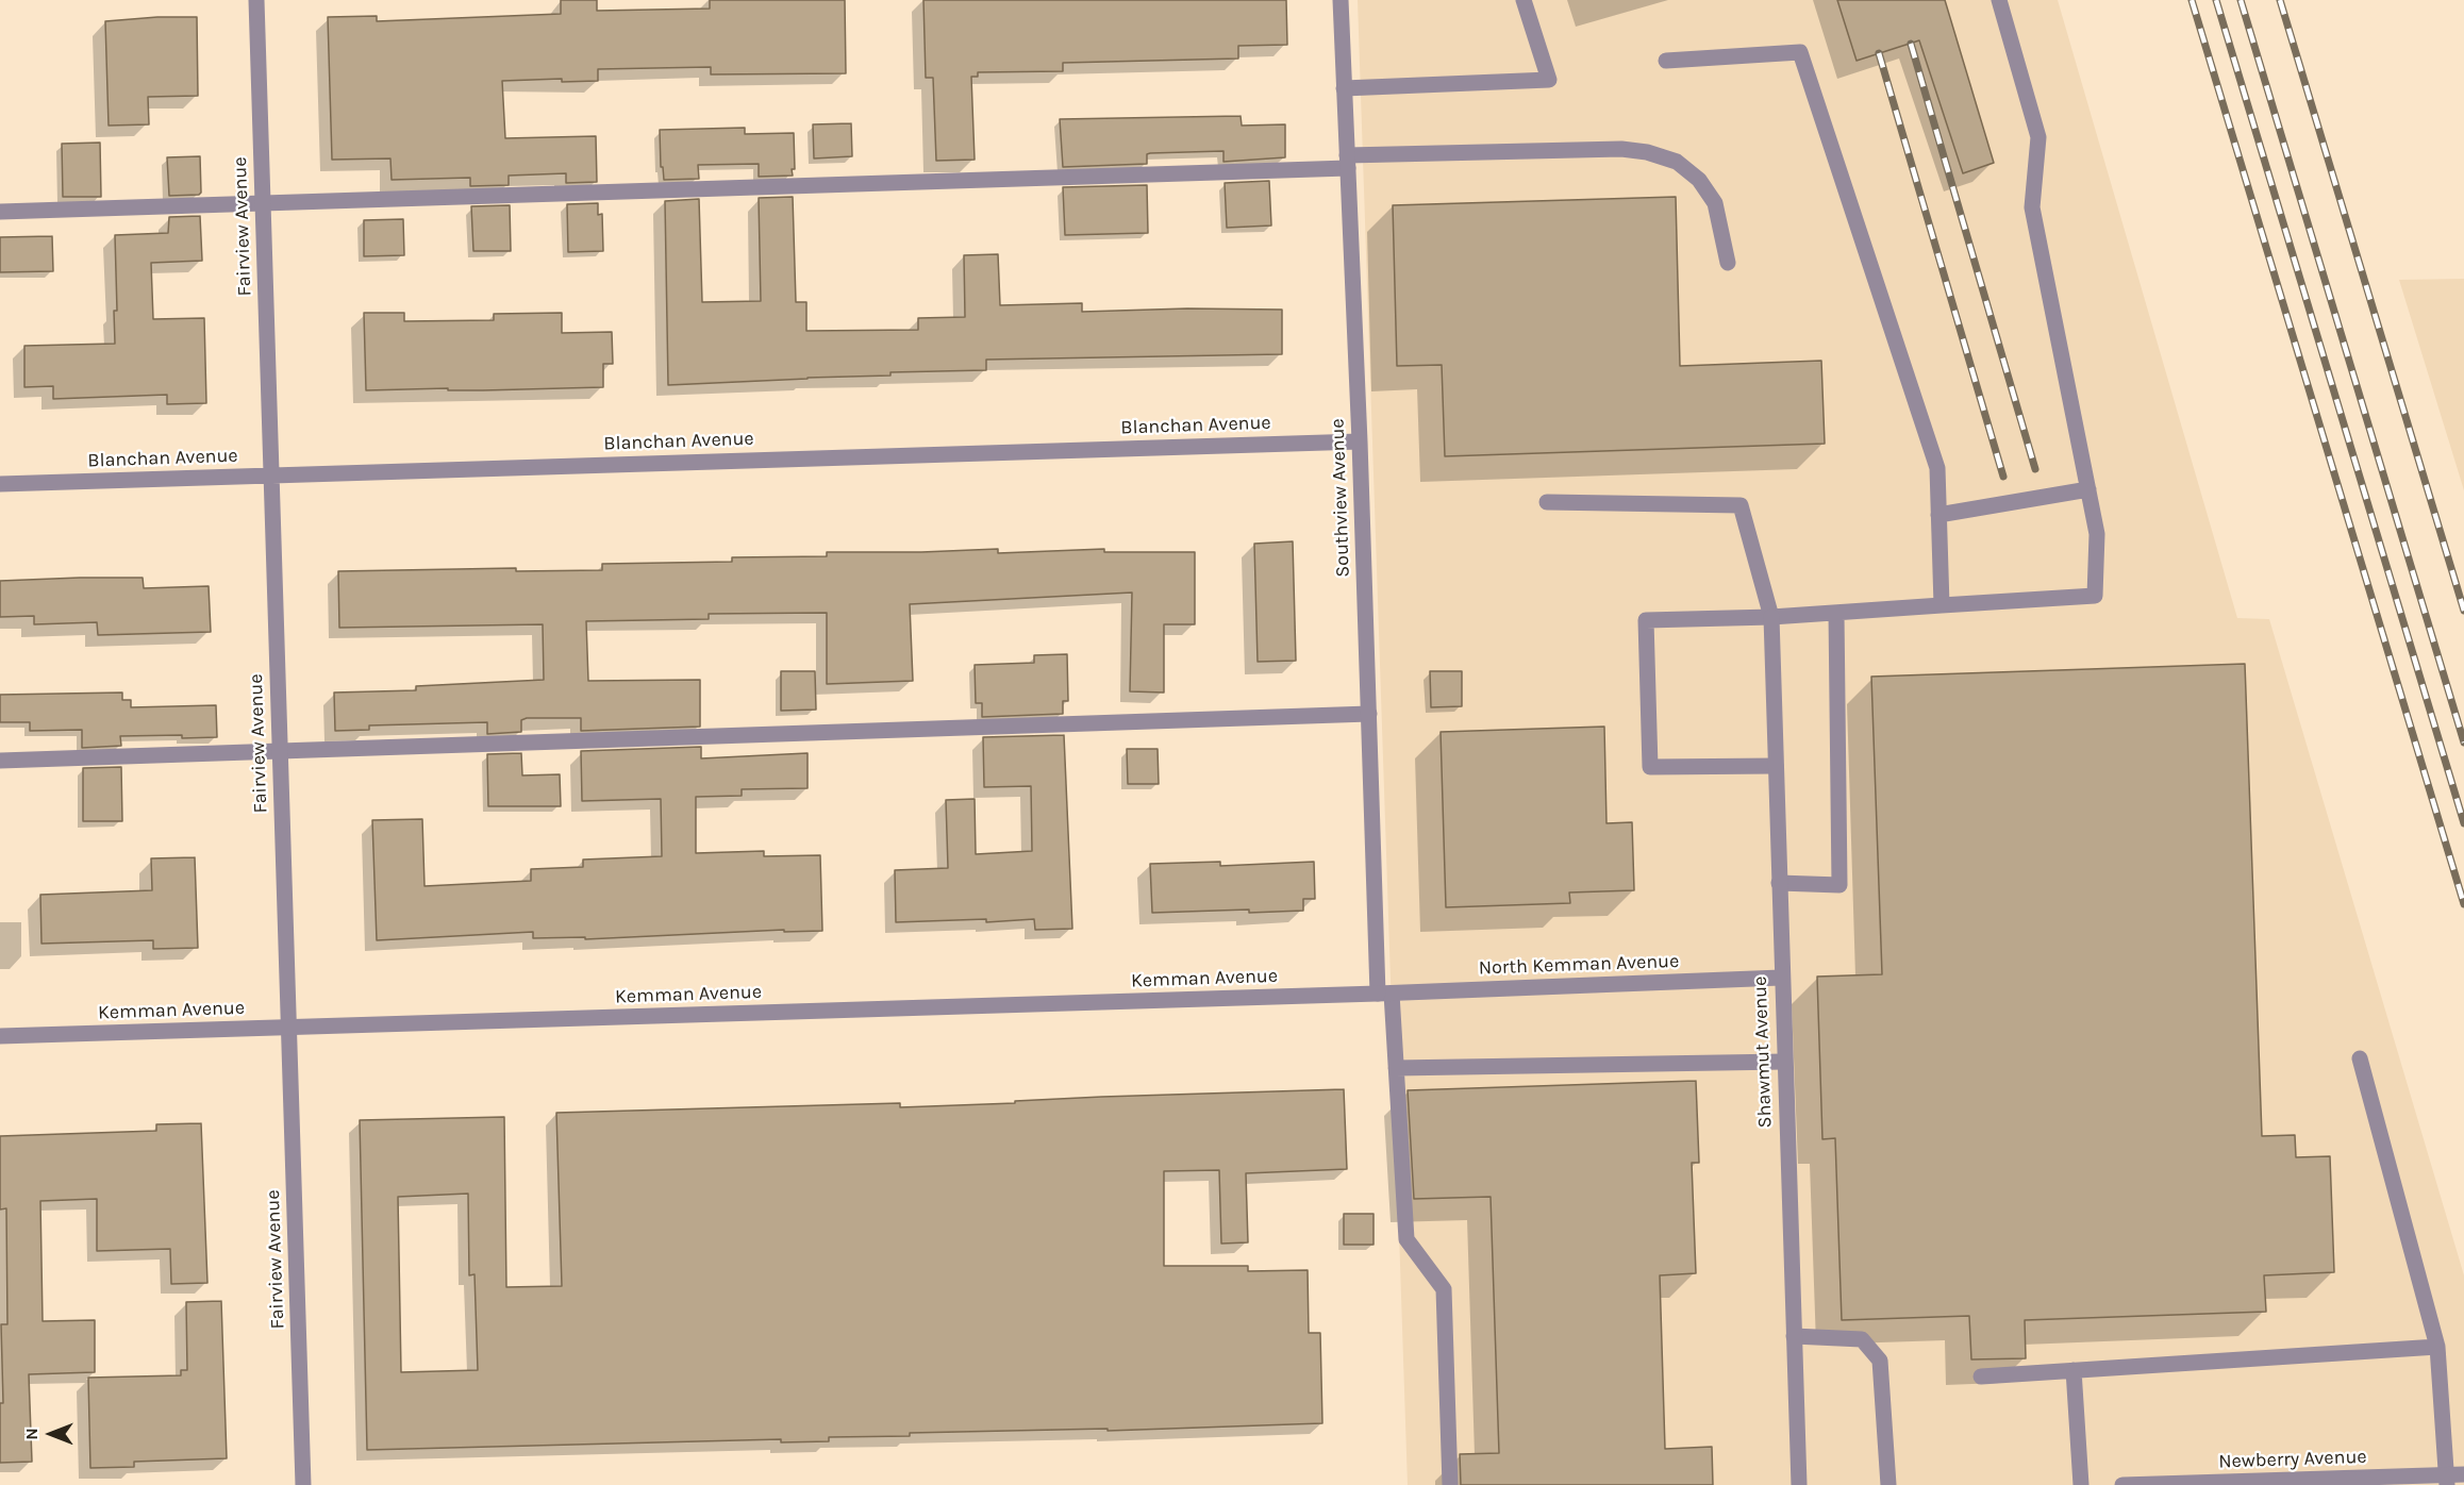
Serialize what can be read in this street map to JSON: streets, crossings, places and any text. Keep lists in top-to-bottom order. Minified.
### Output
{"streets":{"street":["Fairview Avenue","Blanchan Avenue","Southview Avenue","North Kemman Avenue","Kemman Avenue","Shawmut Avenue","Newberry Avenue"]},"crossings":[["Fairview Avenue","Blanchan Avenue"],["Fairview Avenue","Kemman Avenue"],["Blanchan Avenue","Southview Avenue"],["Southview Avenue","North Kemman Avenue"],["Southview Avenue","Kemman Avenue"],["North Kemman Avenue","Kemman Avenue"],["North Kemman Avenue","Shawmut Avenue"]],"north":"left"}
